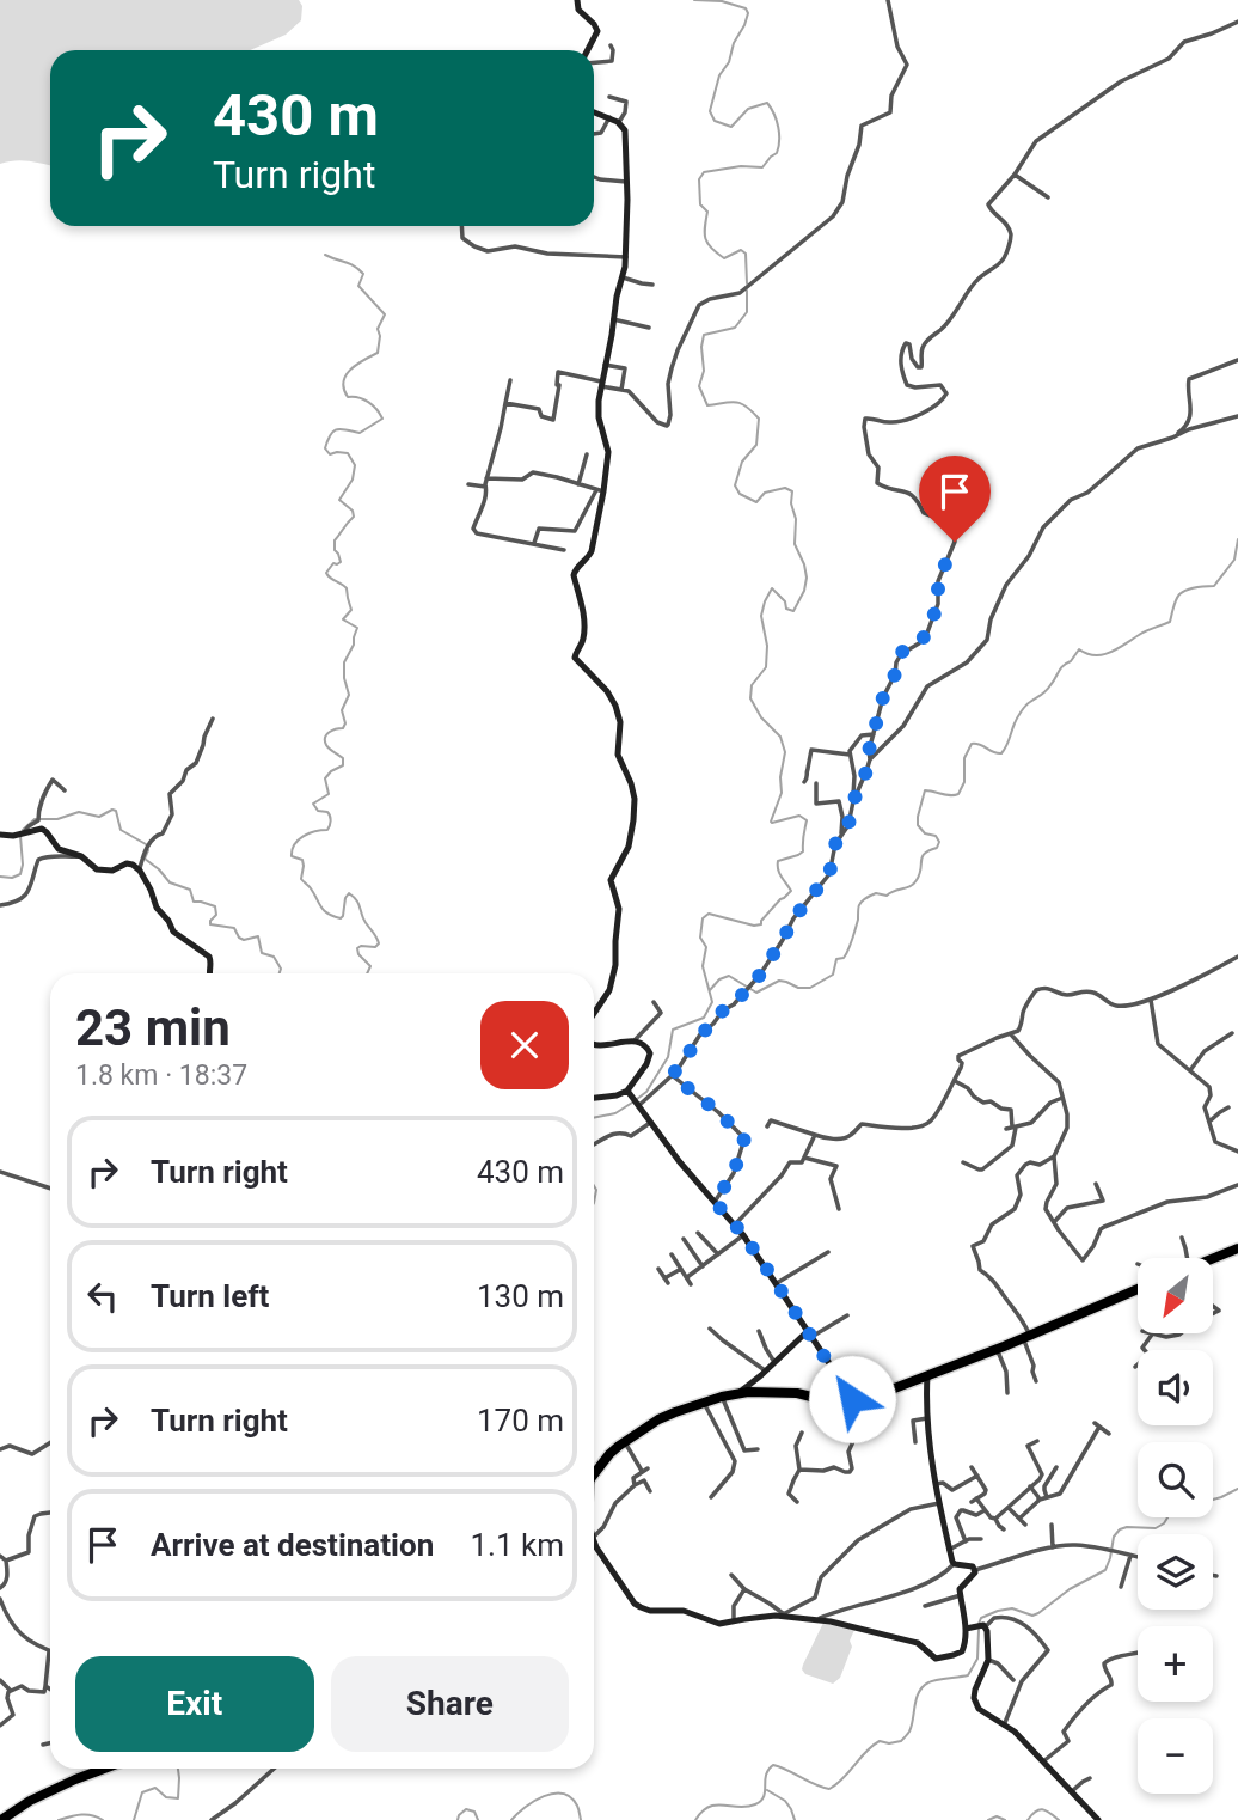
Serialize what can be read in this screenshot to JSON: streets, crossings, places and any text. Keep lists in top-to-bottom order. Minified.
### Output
{"north":"bottom left","page":{"turn":["430 m","Turn right"],"heading":["23 min","1.8 km · 18:37"],"list":[{"name":"Turn right","value":"430 m"},{"name":"Turn left","value":"130 m"},{"name":"Turn right","value":"170 m"},{"name":"Arrive at destination","value":"1.1 km"}],"map_buttons":["+","−"],"buttons":["Exit","Share"]}}
